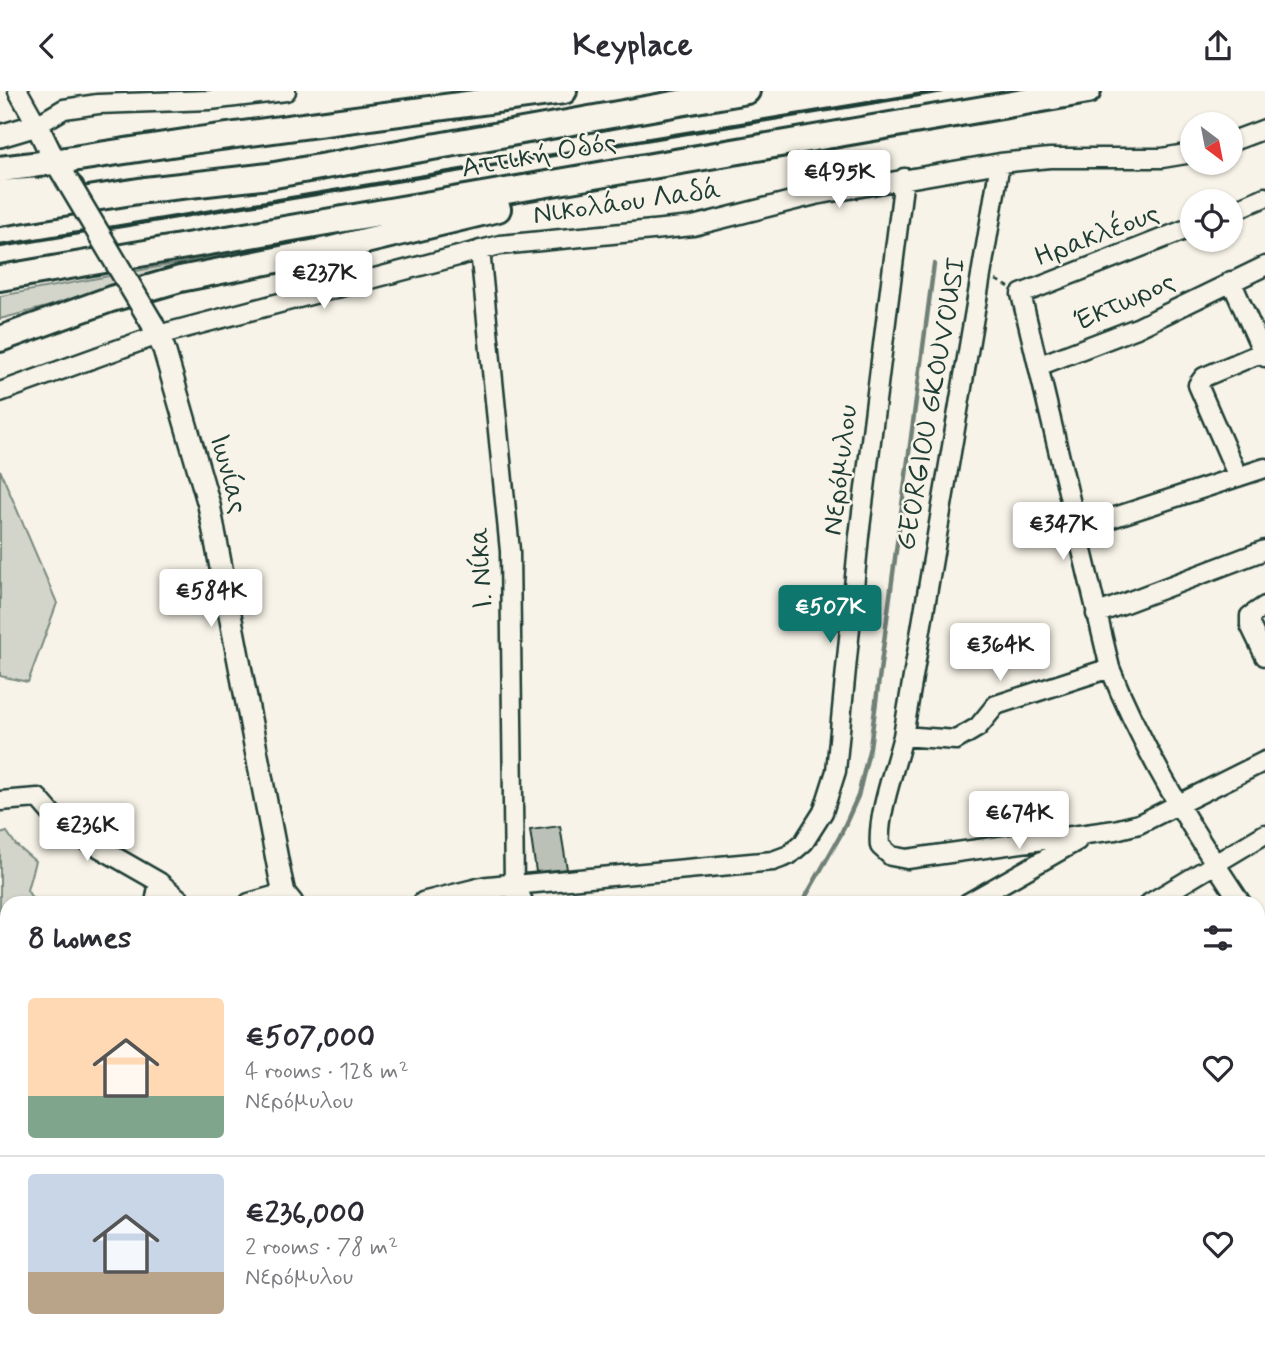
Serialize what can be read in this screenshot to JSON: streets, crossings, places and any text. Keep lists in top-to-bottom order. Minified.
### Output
{"streets":{"highway":["Αττική Οδός"],"main road":["Ιωνίας"],"street":["Νικολάου Λαδά","Ηρακλέους","Έκτωρος","GEORGIOU GKOUVOUSI","Νερόμυλου","Ι. Νίκα"]},"crossings":[["Νικολάου Λαδά","GEORGIOU GKOUVOUSI"],["Νικολάου Λαδά","Νερόμυλου"],["Νικολάου Λαδά","Ιωνίας"],["Νικολάου Λαδά","Ι. Νίκα"],["Νερόμυλου","Ι. Νίκα"]],"north":"bottom right","page":{"header":"Keyplace","price":["€495K","€237K","€347K","€584K","€507K","€364K","€674K","€236K"],"heading":"8 homes","list":[{"name":"€507,000","note":"4 rooms · 128 m² · Νερόμυλου"},{"name":"€236,000","note":"2 rooms · 78 m² · Νερόμυλου"}]}}
